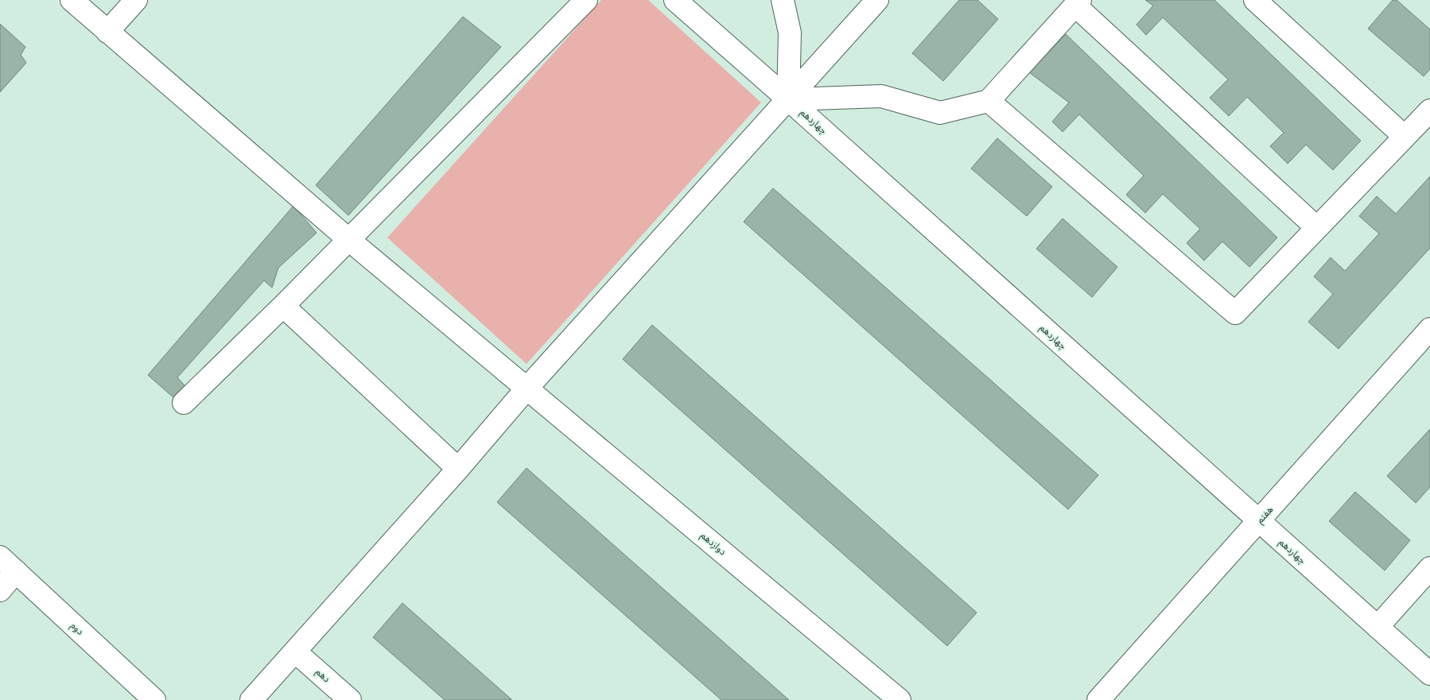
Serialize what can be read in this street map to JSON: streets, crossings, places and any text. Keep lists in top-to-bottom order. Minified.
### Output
{"streets":{"street":["چهاردهم","هفتم","دوازدهم","دوم","دهم"]},"crossings":[["چهاردهم","هفتم"]]}
